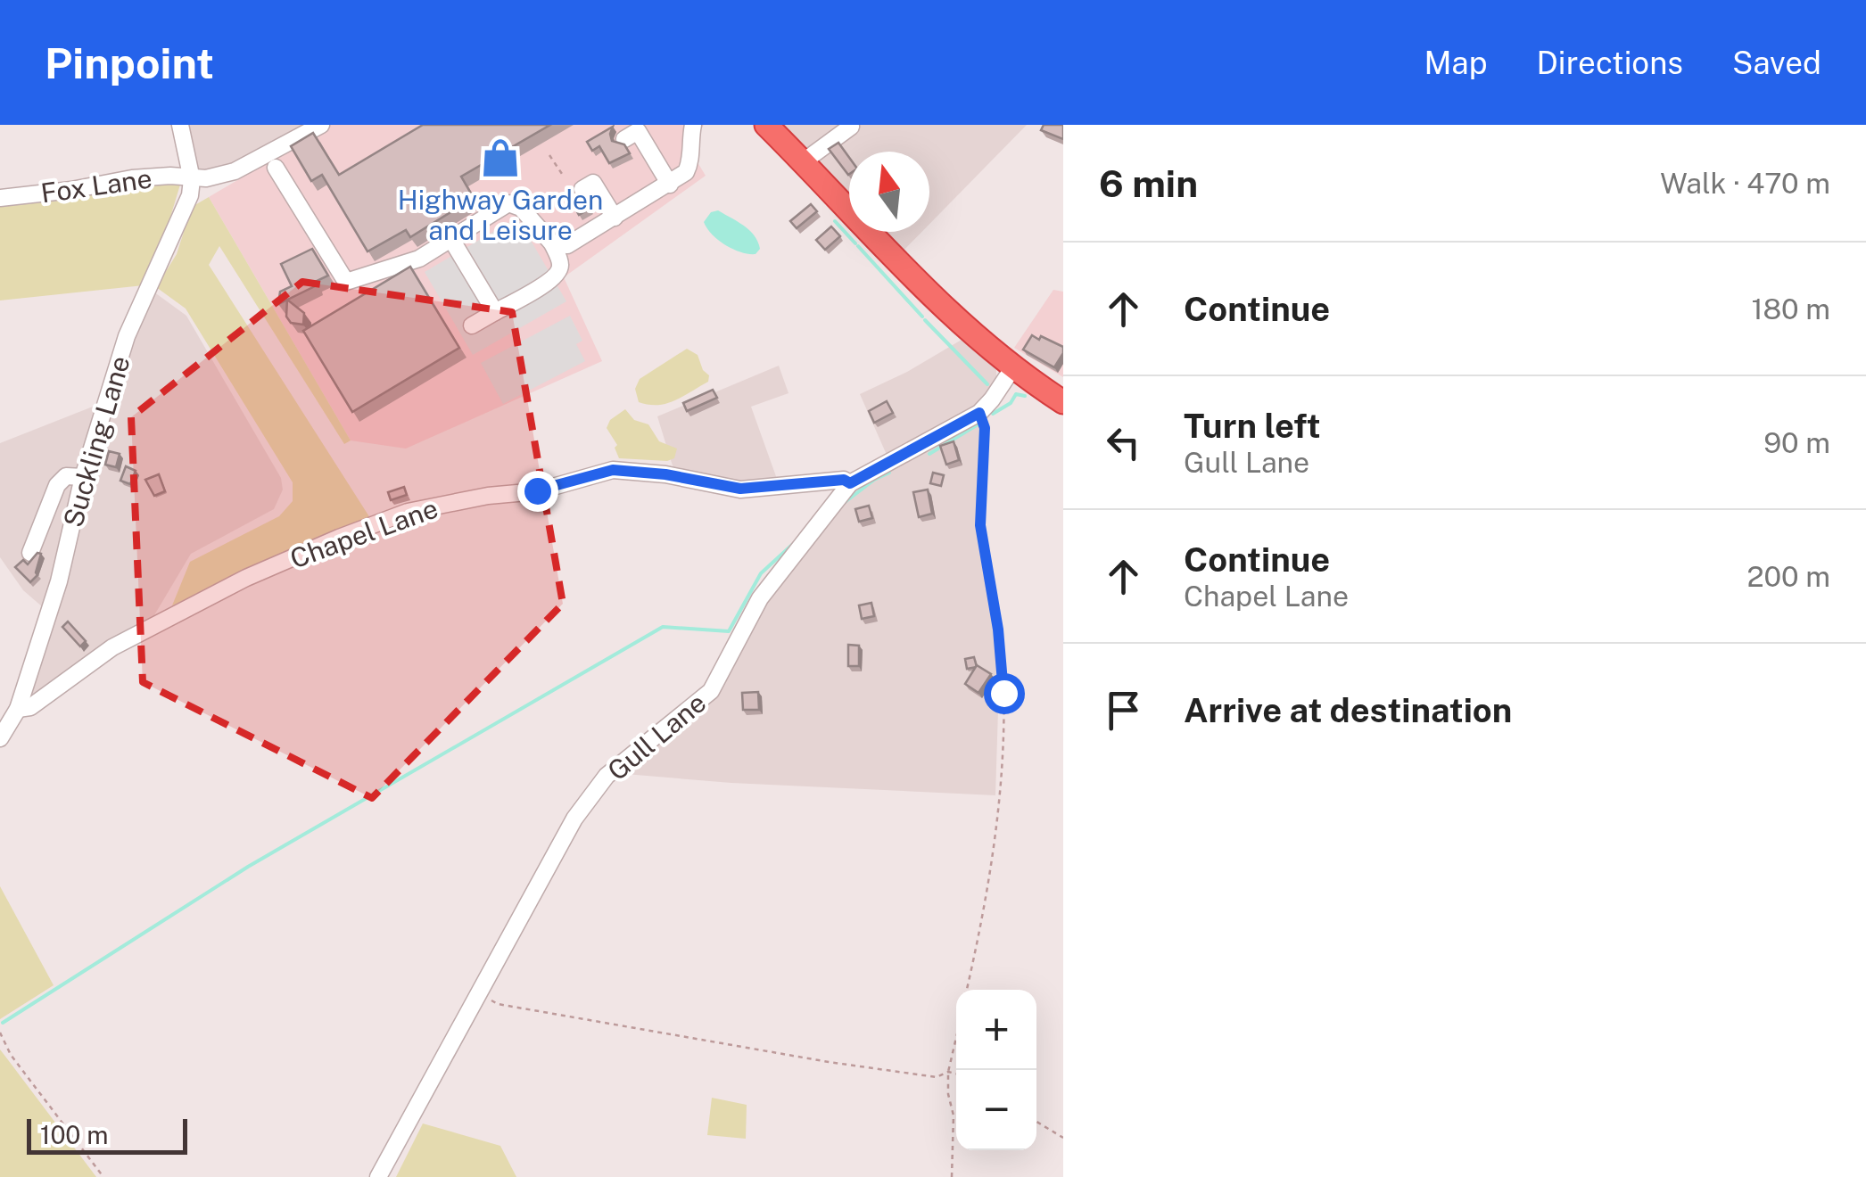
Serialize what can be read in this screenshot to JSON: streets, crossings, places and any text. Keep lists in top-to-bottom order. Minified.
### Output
{"streets":{"street":["Fox Lane","Suckling Lane","Chapel Lane","Gull Lane"]},"crossings":[["Fox Lane","Suckling Lane"],["Suckling Lane","Chapel Lane"],["Chapel Lane","Gull Lane"]],"places":{"shop":["Highway Garden and Leisure"]},"scale_bar":"100 m","north":"top","page":{"header":"Pinpoint","nav":["Map","Directions","Saved"],"heading":["6 min","Walk · 470 m"],"list":[["Continue","180 m"],["Turn left","Gull Lane","90 m"],["Continue","Chapel Lane","200 m"],"Arrive at destination"],"map_buttons":["+","−"],"scale":"100 m"}}
